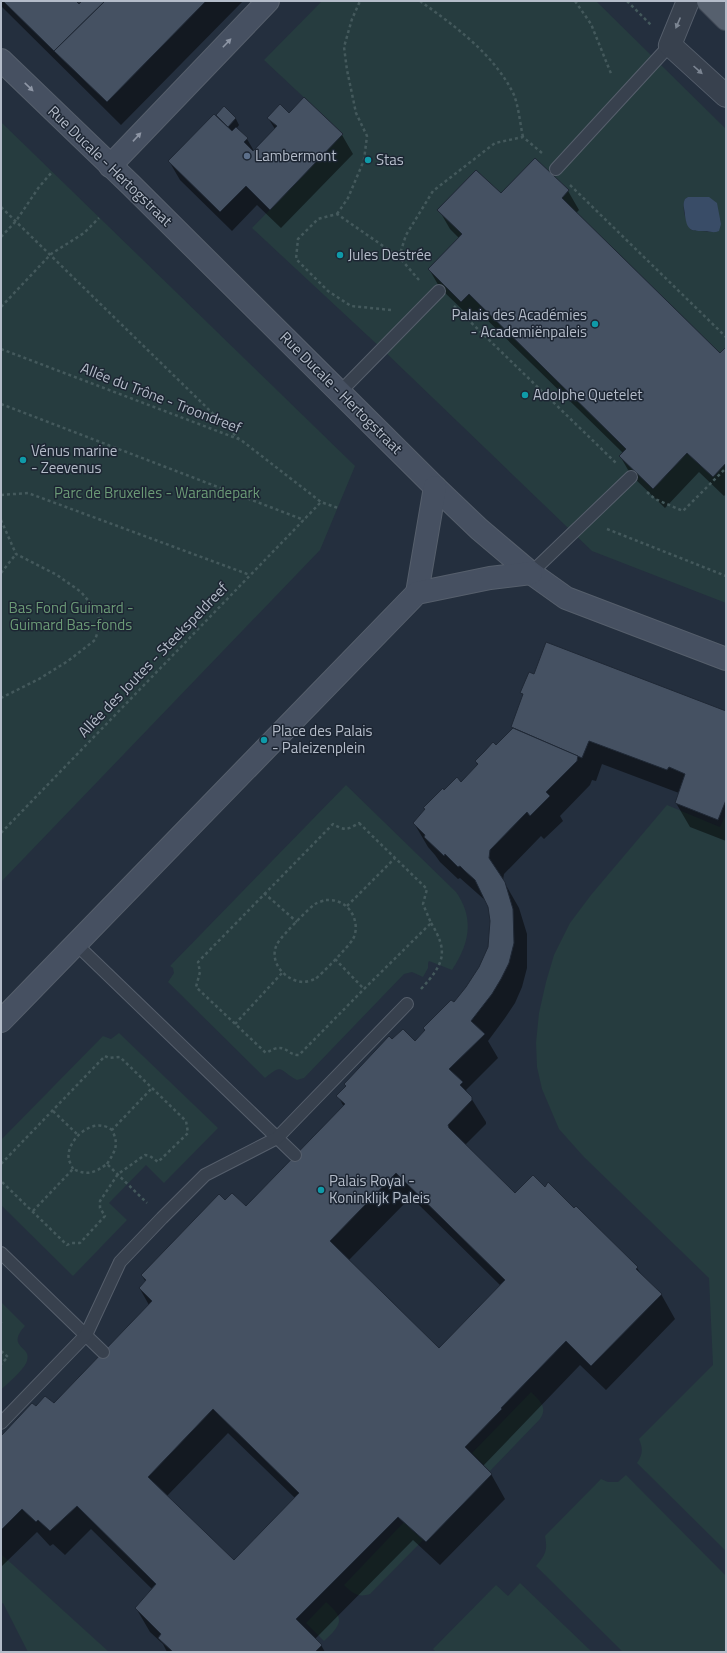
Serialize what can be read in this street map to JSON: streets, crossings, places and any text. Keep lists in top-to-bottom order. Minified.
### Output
{"streets":{"main road":["Rue Ducale - Hertogstraat"],"path":["Allée du Trône - Troondreef","Allée des Joutes - Steekspeldreef"]},"crossings":[["Allée du Trône - Troondreef","Allée des Joutes - Steekspeldreef"]],"parks":["Parc de Bruxelles - Warandepark","Bas Fond Guimard - Guimard Bas-fonds"],"places":["Lambermont","Stas","Jules Destrée","Palais des Académies - Academiënpaleis","Adolphe Quetelet","Vénus marine - Zeevenus","Place des Palais - Paleizenplein","Palais Royal - Koninklijk Paleis"]}
